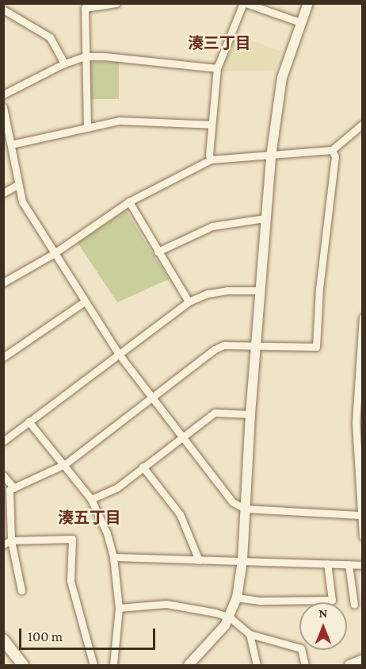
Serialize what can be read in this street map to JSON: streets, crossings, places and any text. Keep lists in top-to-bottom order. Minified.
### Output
{"districts":["湊三丁目","湊五丁目"],"scale_bar":"100 m","north":"top"}
